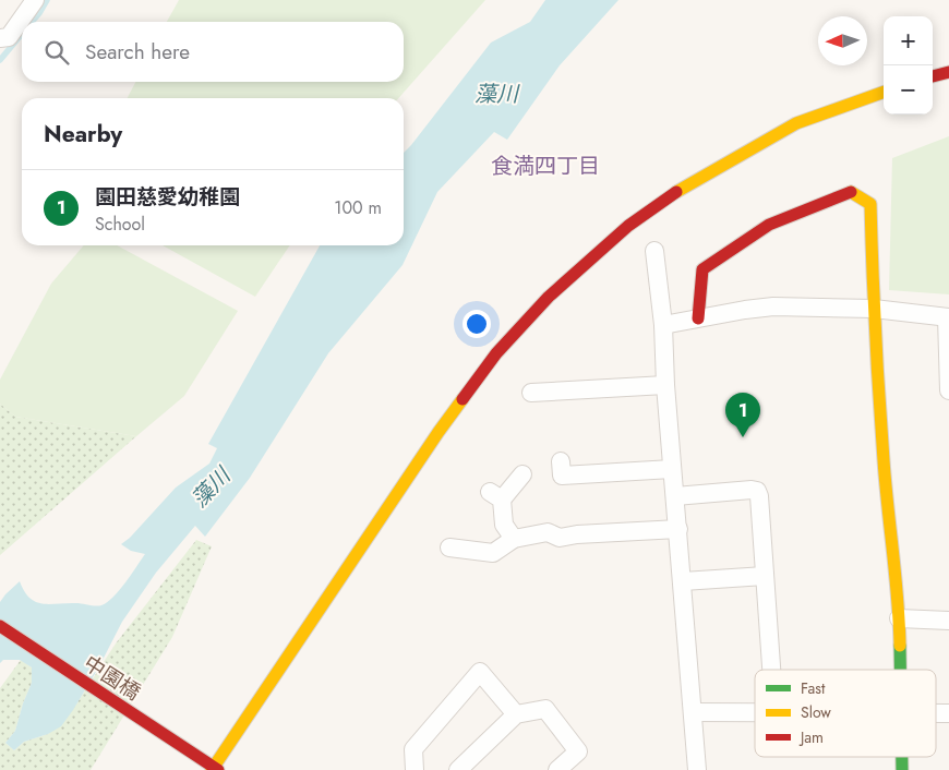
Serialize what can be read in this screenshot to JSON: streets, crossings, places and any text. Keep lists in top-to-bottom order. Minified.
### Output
{"streets":{"street":["中園橋"]},"districts":["食満四丁目"],"water":["藻川"],"legend":["Fast","Slow","Jam"],"north":"left","page":{"map_buttons":["+","−"],"search":"Search here","heading":"Nearby","list":[{"mark":"1","name":"園田慈愛幼稚園","note":"School","value":"100 m"}],"pins":"1"}}
